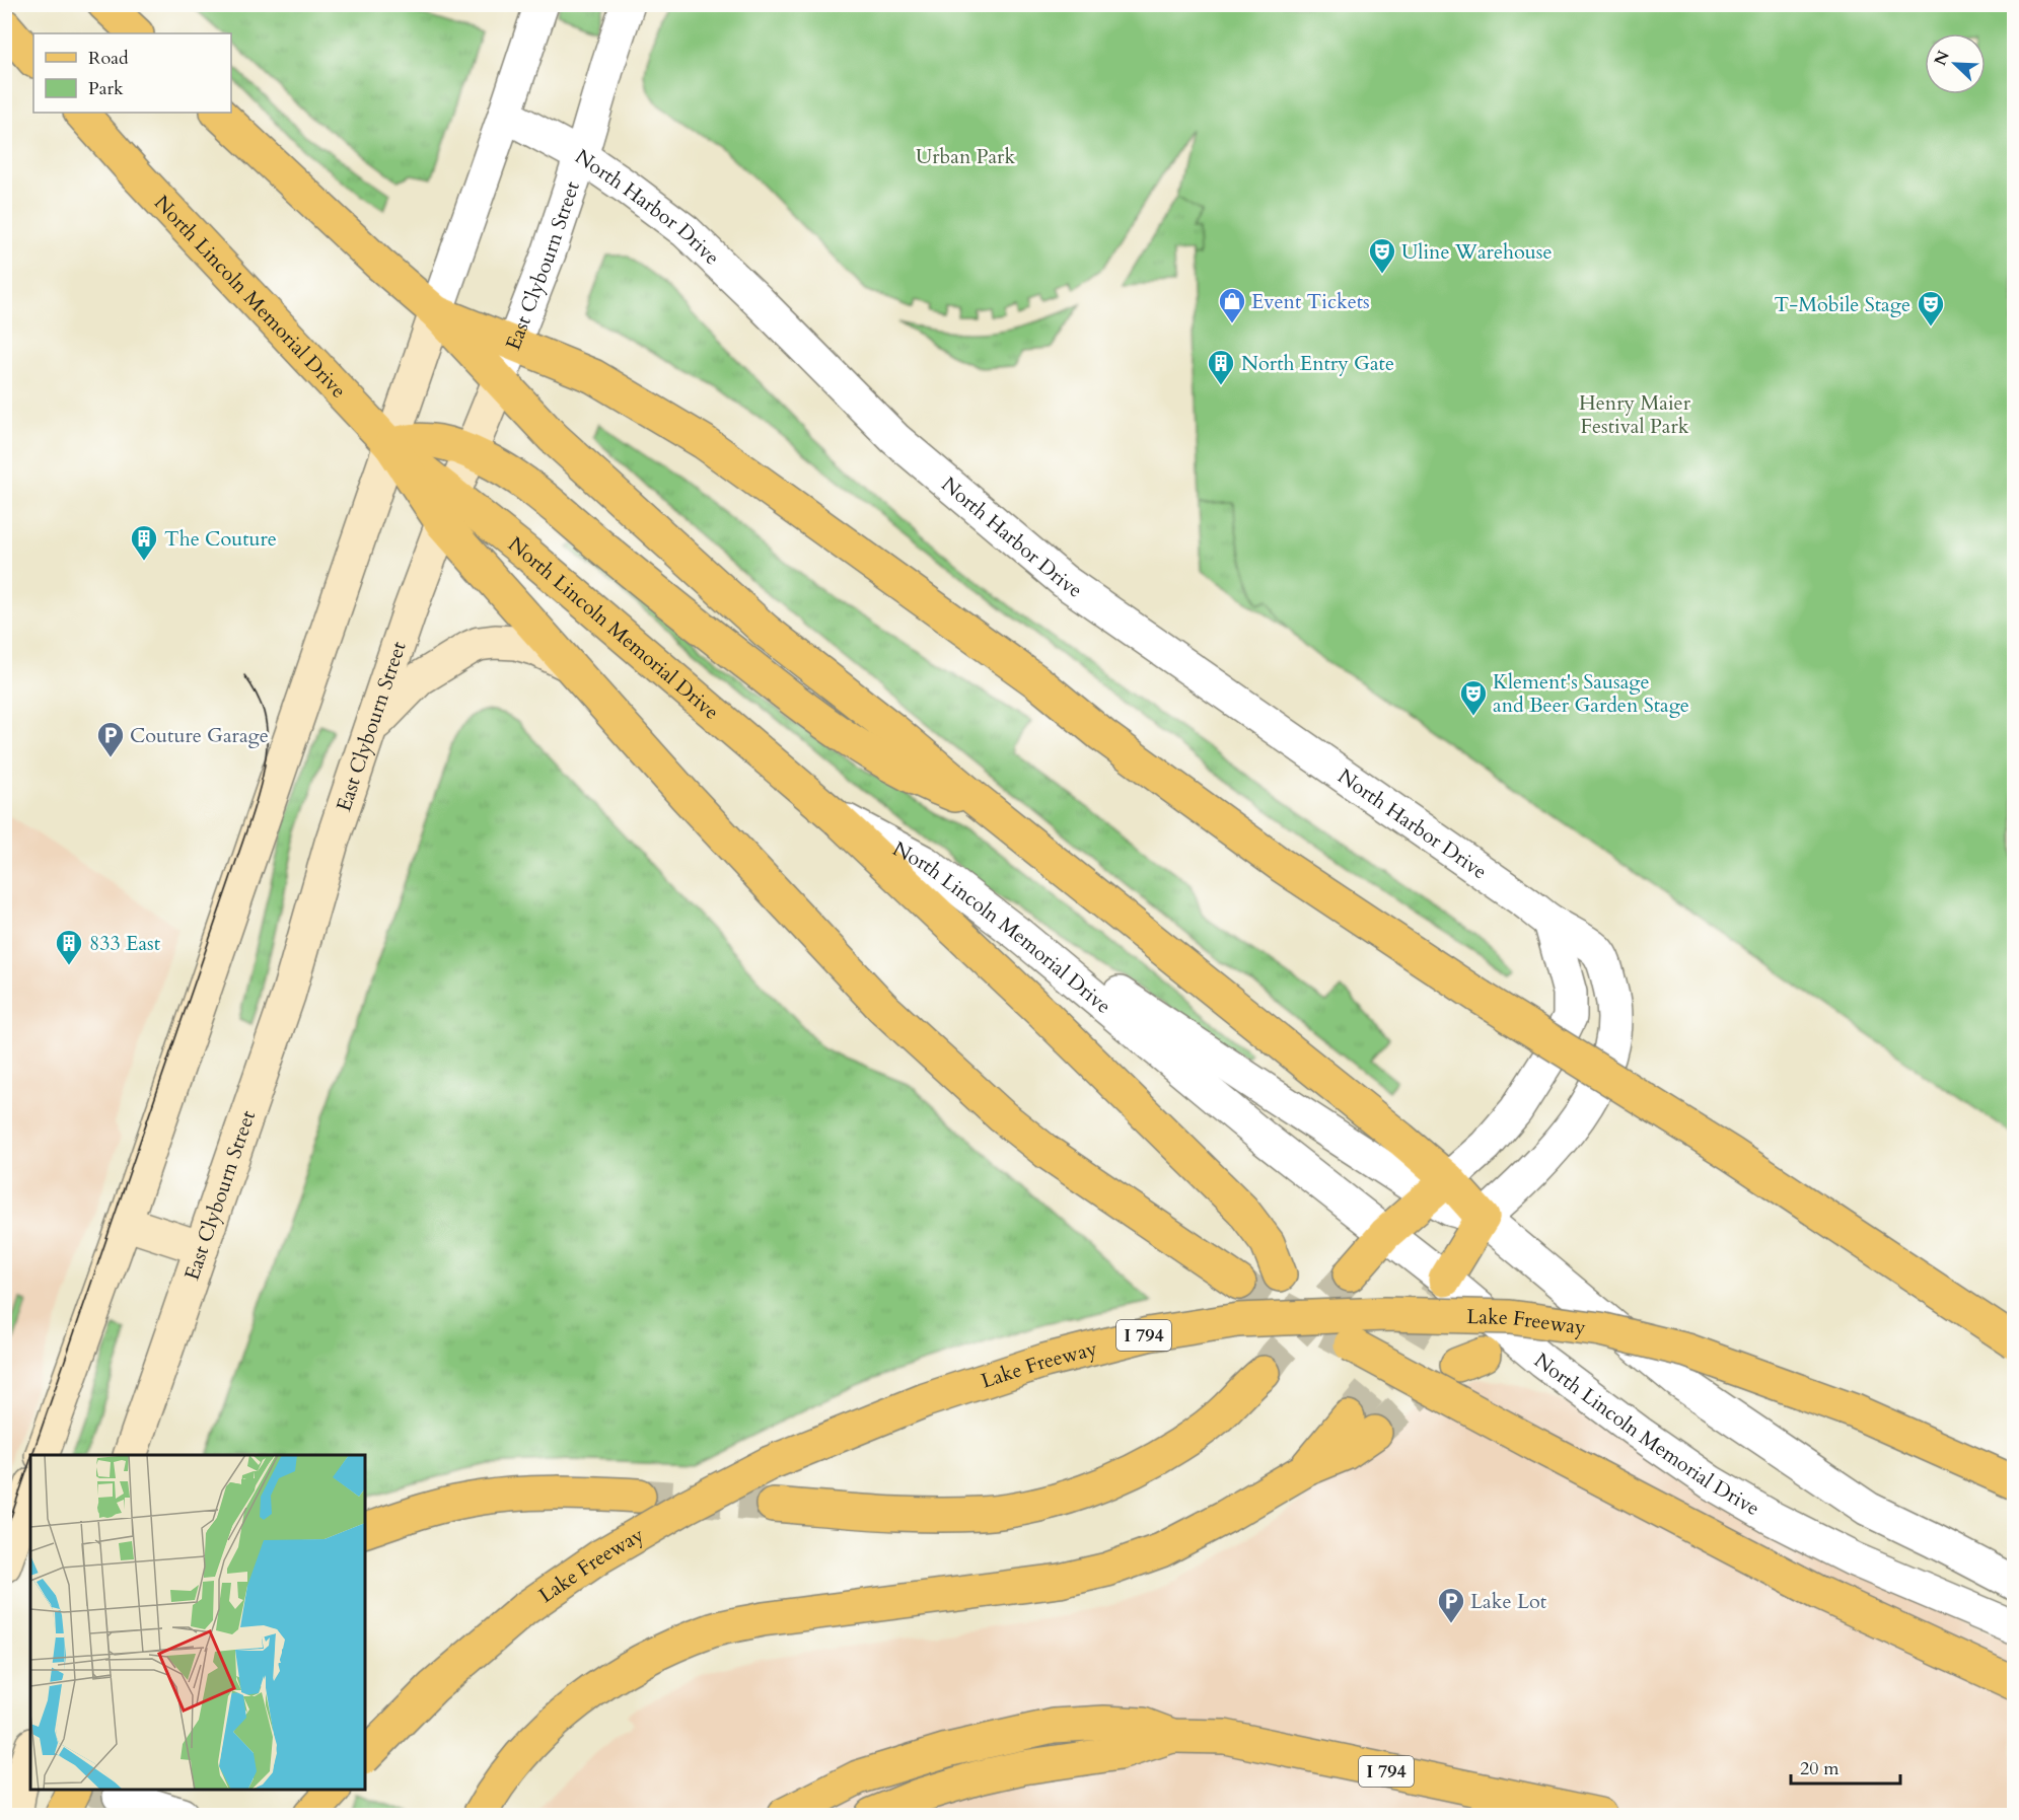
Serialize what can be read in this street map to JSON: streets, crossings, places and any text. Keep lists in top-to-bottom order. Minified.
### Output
{"streets":{"main road":["East Clybourn Street","North Lincoln Memorial Drive","Lake Freeway","I 794"],"street":["North Harbor Drive"]},"crossings":[["North Harbor Drive","East Clybourn Street"],["East Clybourn Street","North Lincoln Memorial Drive"]],"parks":["Urban Park","Henry Maier Festival Park"],"places":{"theatre":["Uline Warehouse","T-Mobile Stage","Klement's Sausage and Beer Garden Stage"],"shop":["Event Tickets"],"building":["North Entry Gate","The Couture","833 East"],"parking":["Couture Garage","Lake Lot"]},"legend":["Road","Park"],"scale_bar":"20 m","north":"top left"}
